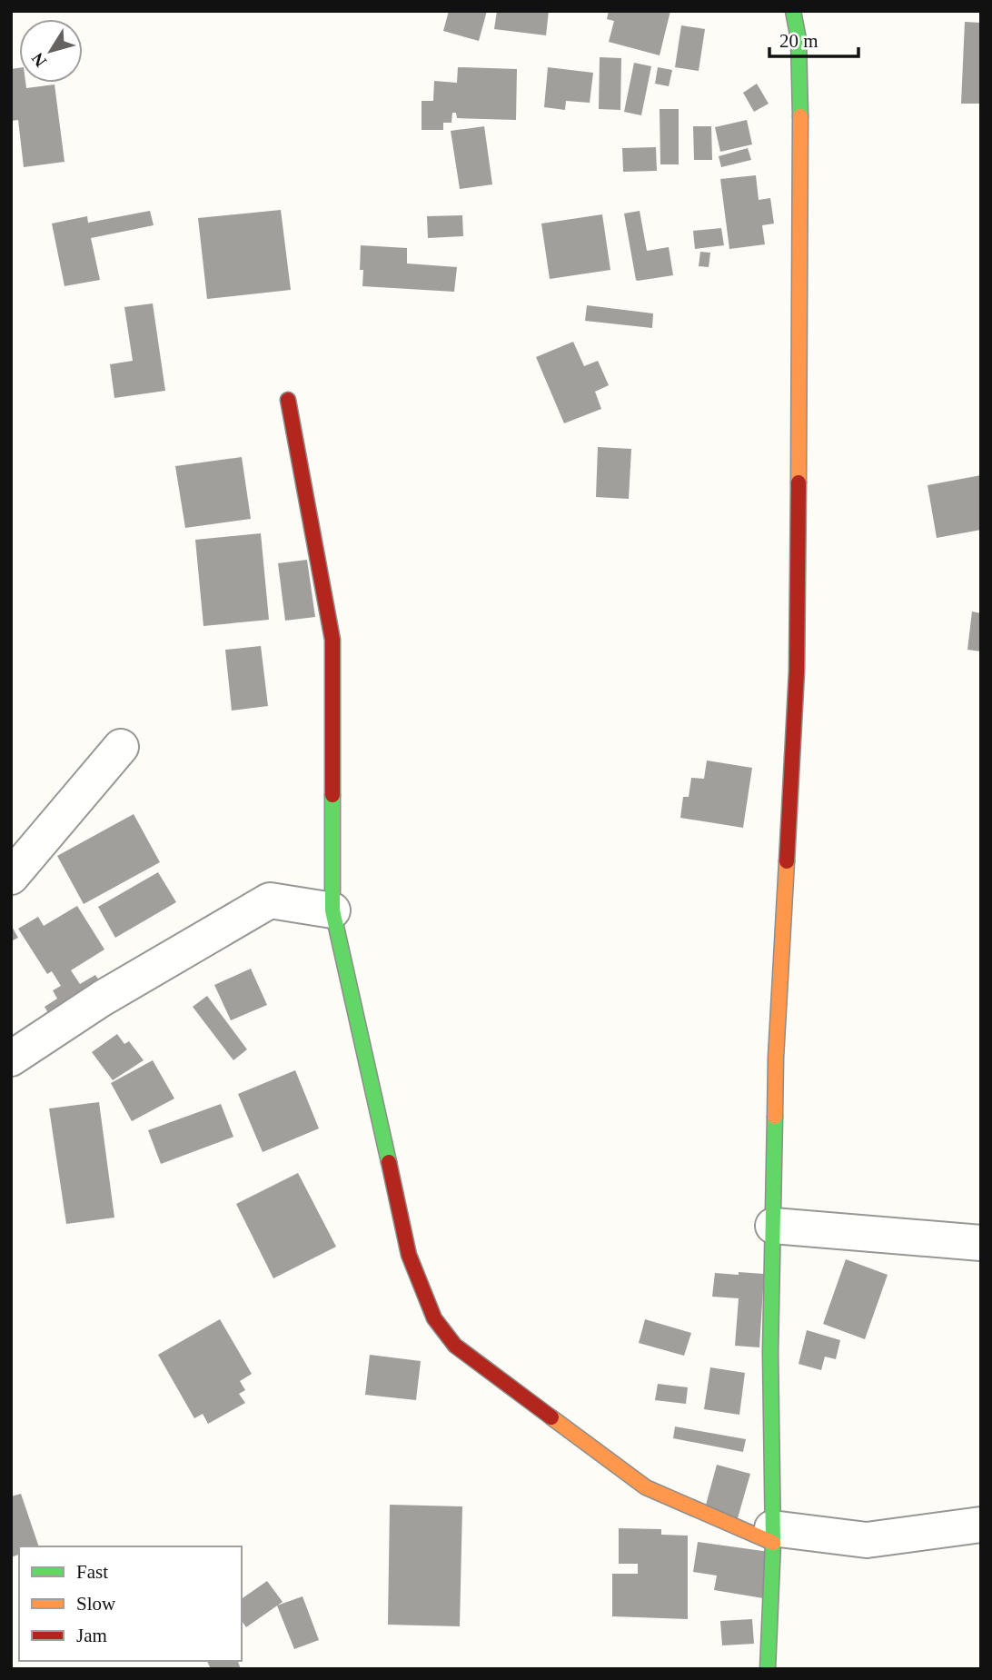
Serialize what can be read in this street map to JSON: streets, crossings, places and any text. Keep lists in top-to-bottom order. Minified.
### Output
{"legend":["Fast","Slow","Jam"],"scale_bar":"20 m","north":"bottom left"}
